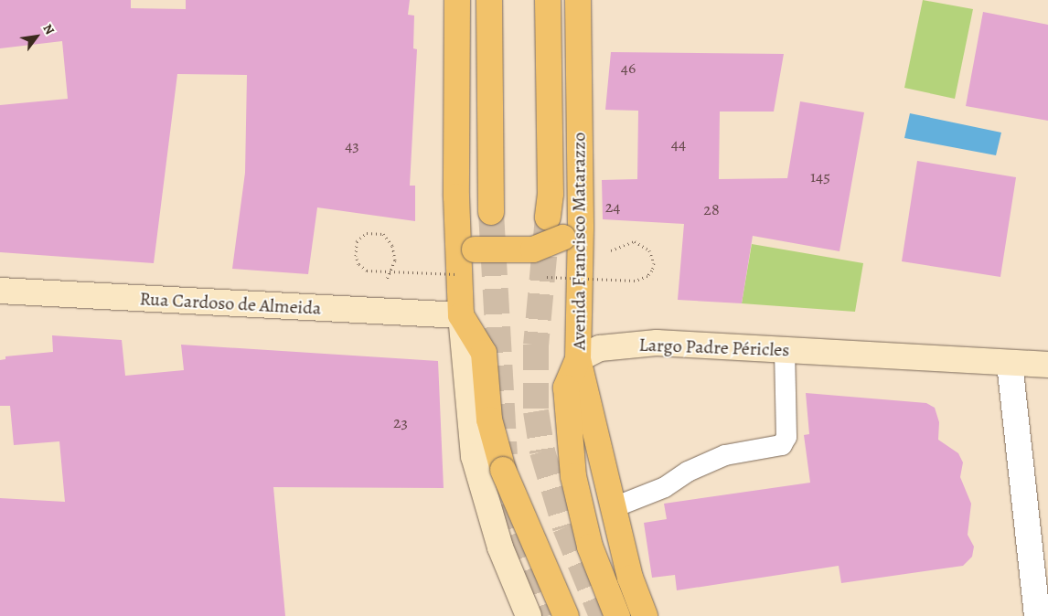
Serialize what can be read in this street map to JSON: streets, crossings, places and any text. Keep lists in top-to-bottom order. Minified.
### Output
{"streets":{"main road":["Avenida Francisco Matarazzo","Rua Cardoso de Almeida","Largo Padre Péricles"]},"crossings":[["Avenida Francisco Matarazzo","Largo Padre Péricles"]],"house_numbers":["46","44","43","145","24","28","23"],"north":"top right"}
